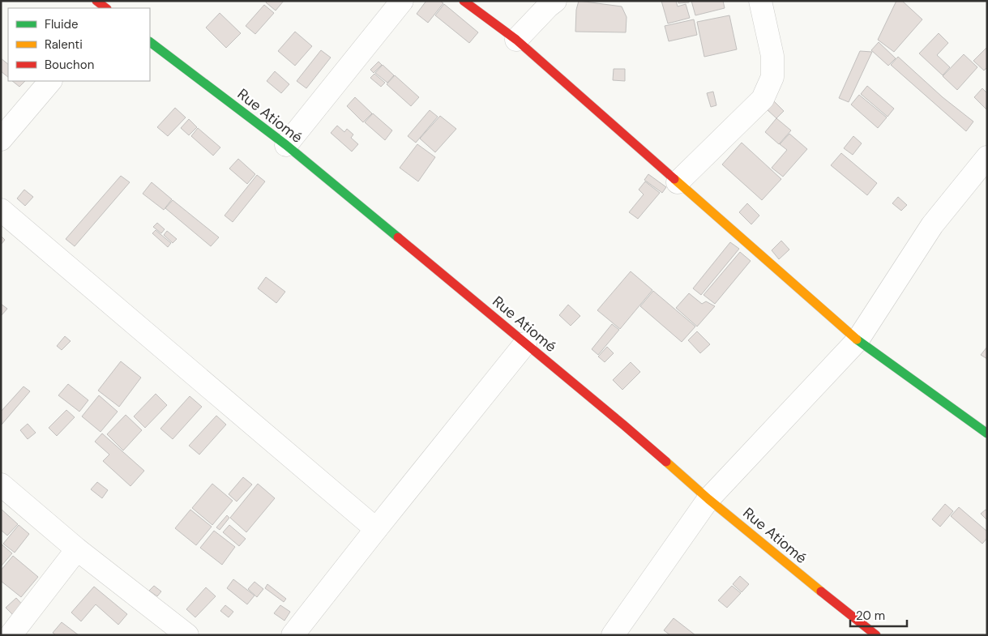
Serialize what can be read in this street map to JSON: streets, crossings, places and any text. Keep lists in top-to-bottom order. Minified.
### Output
{"streets":{"street":["Rue Atiomé"]},"legend":["Fluide","Ralenti","Bouchon"],"scale_bar":"20 m"}
